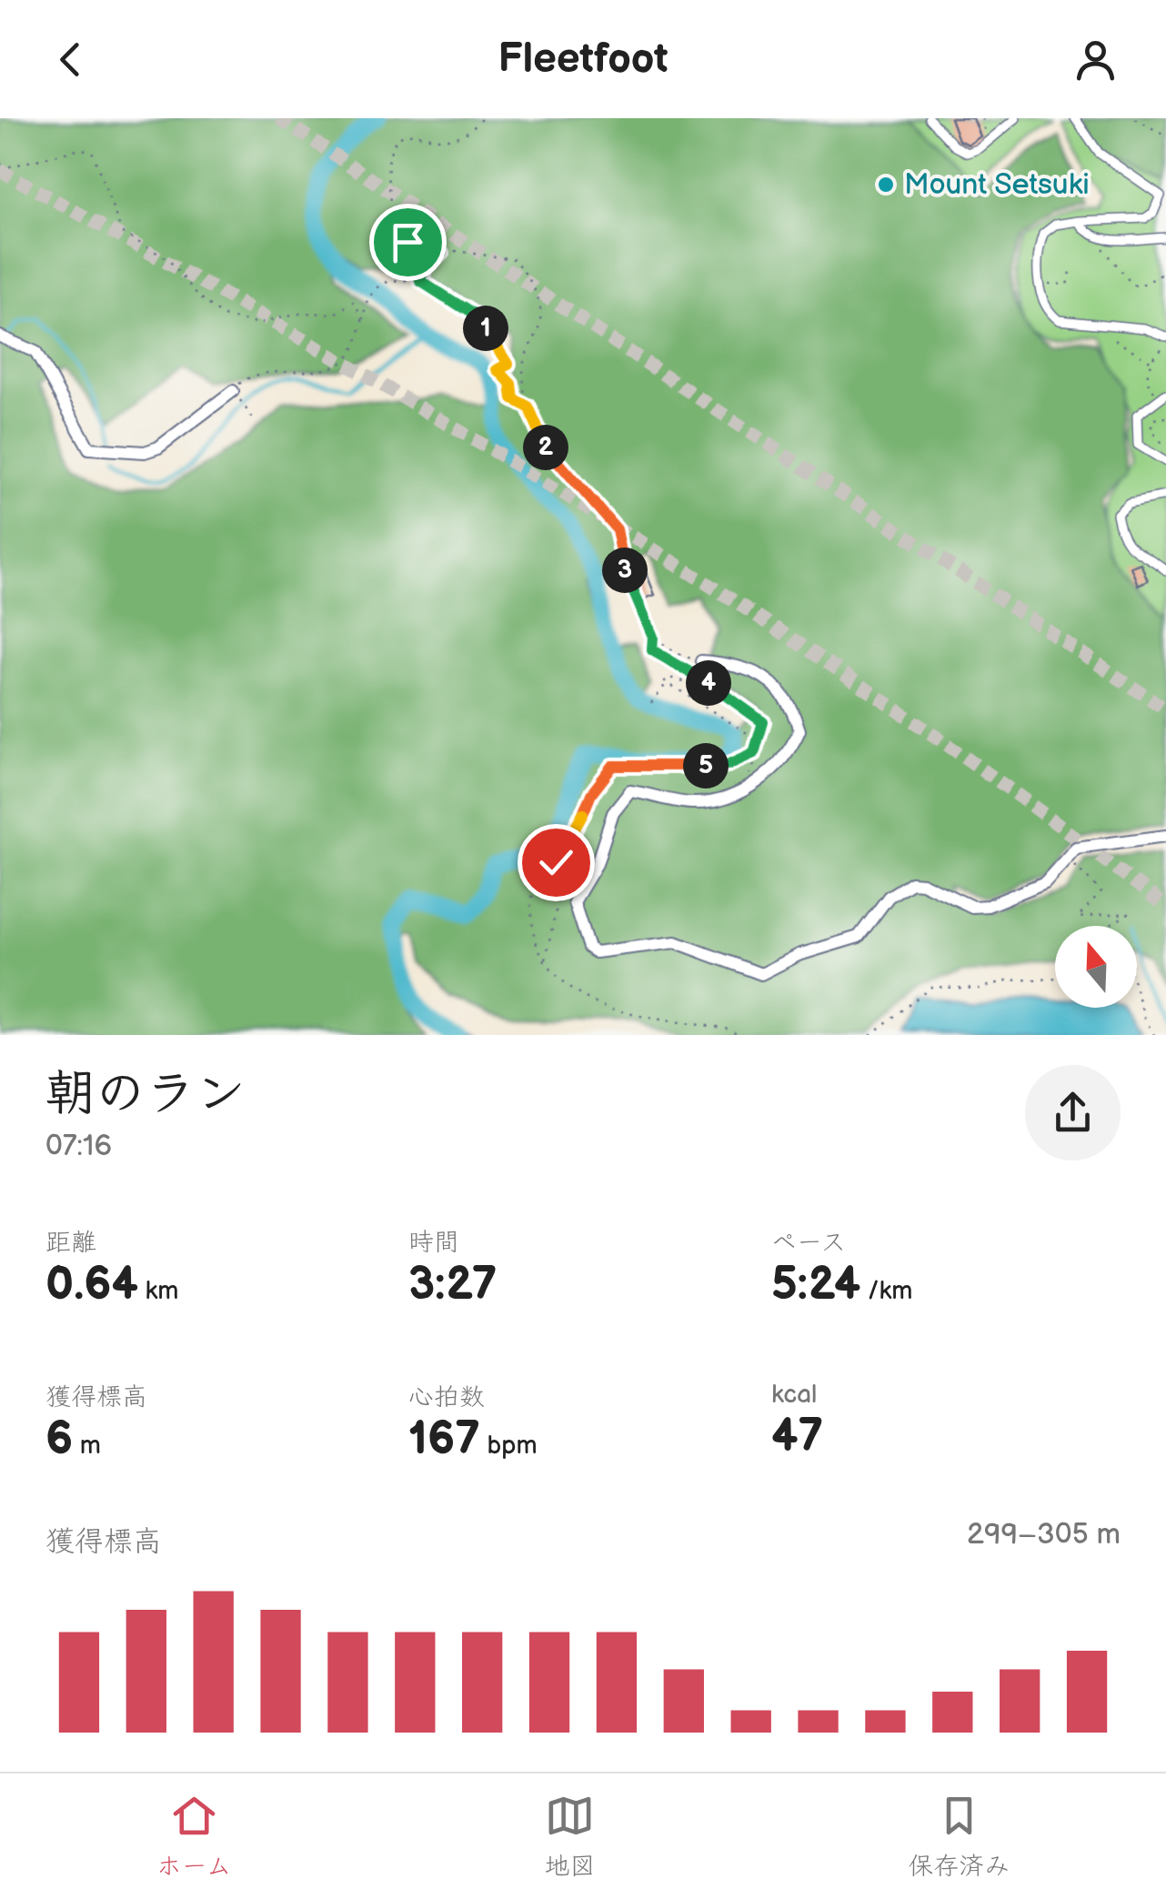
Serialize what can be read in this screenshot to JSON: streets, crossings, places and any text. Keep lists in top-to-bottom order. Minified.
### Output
{"places":["Mount Setsuki"],"north":"top","page":{"header":"Fleetfoot","pins":["1","2","3","4","5"],"heading":["朝のラン","07:16"],"stats":[["距離","0.64 km"],["時間","3:27"],["ペース","5:24 /km"],["獲得標高","6 m"],["心拍数","167 bpm"],["kcal","47"]],"chart":["獲得標高","299–305 m"],"tabs":["ホーム","地図","保存済み"]}}
